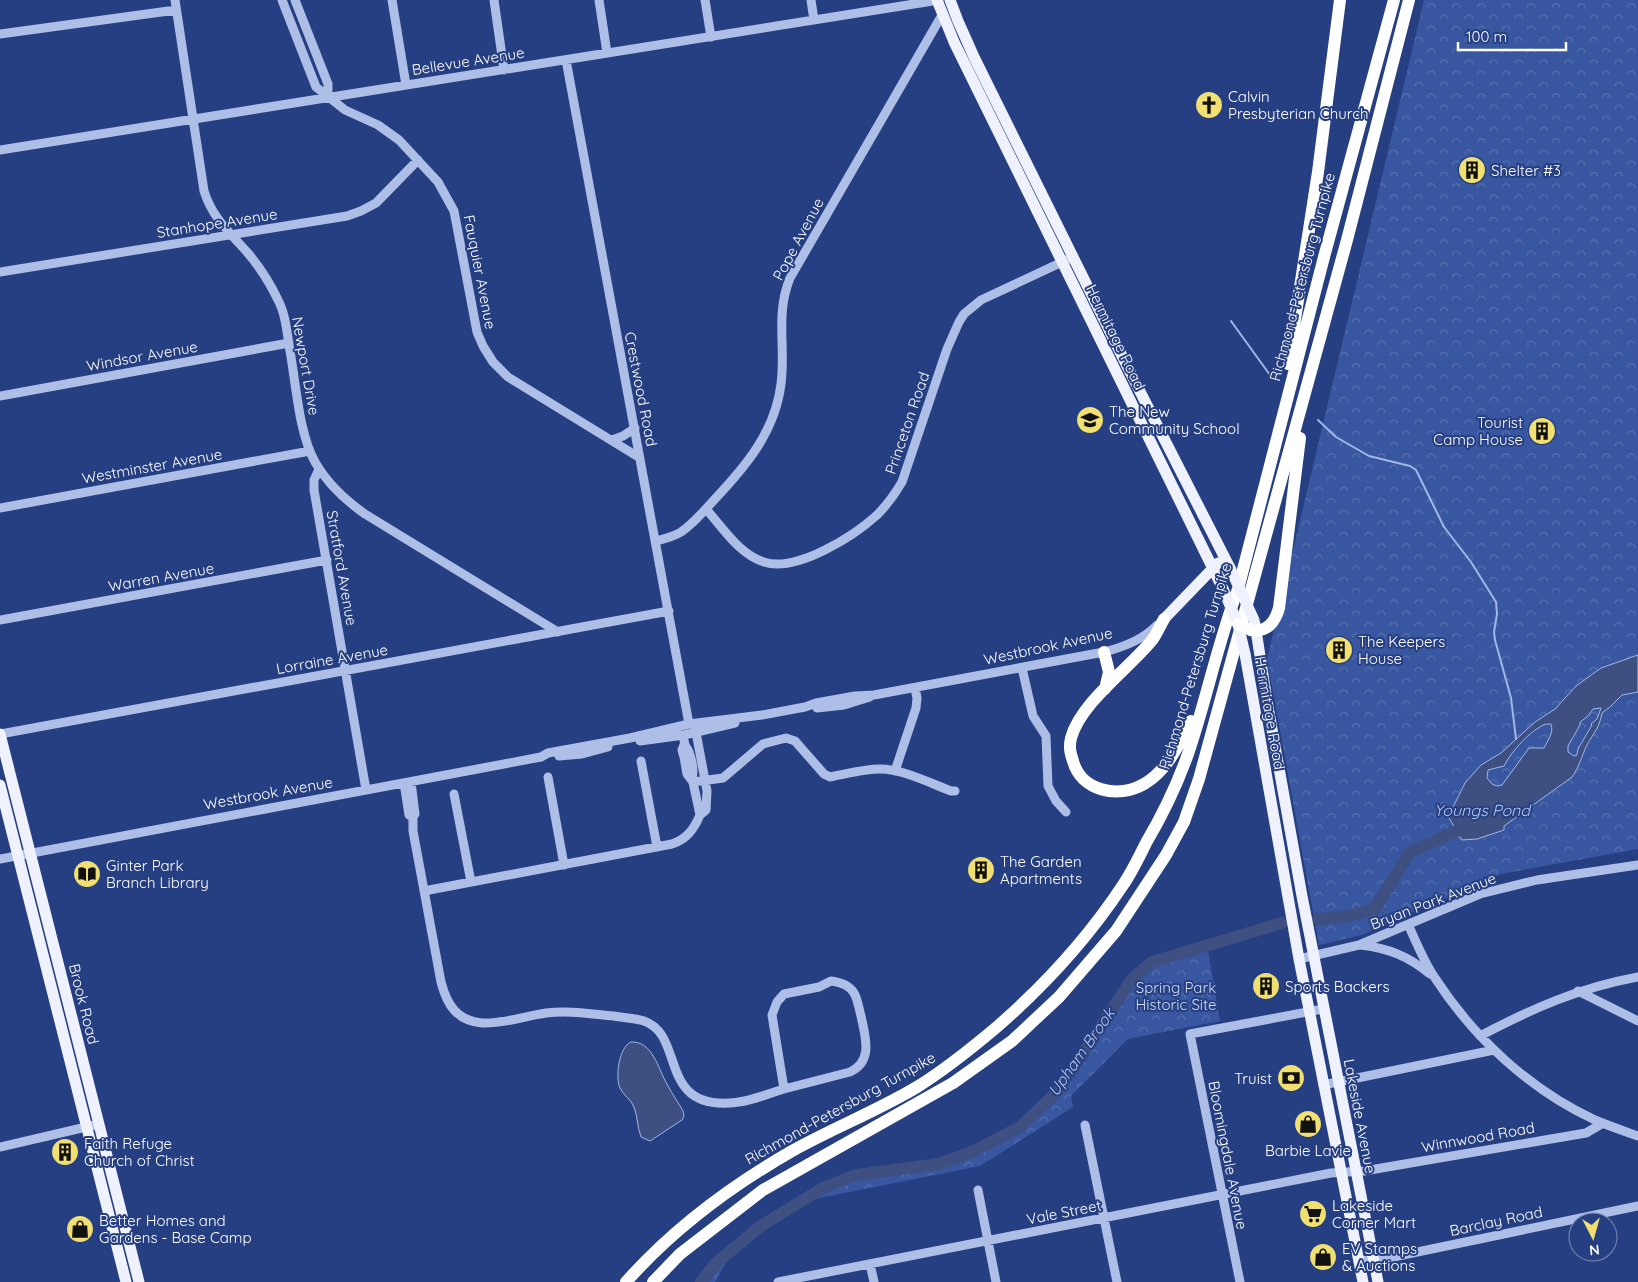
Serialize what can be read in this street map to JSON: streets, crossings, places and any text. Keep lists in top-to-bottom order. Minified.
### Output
{"streets":{"highway":["Richmond-Petersburg Turnpike"],"main road":["Hermitage Road","Westbrook Avenue","Brook Road","Lakeside Avenue"],"street":["Bellevue Avenue","Stanhope Avenue","Pope Avenue","Fauquier Avenue","Windsor Avenue","Newport Drive","Crestwood Road","Princeton Road","Westminster Avenue","Stratford Avenue","Warren Avenue","Lorraine Avenue","Bryan Park Avenue","Winnwood Road","Bloomingdale Avenue","Vale Street","Barclay Road"]},"crossings":[["Bellevue Avenue","Fauquier Avenue"],["Bellevue Avenue","Hermitage Road"],["Bellevue Avenue","Newport Drive"],["Bellevue Avenue","Crestwood Road"],["Stanhope Avenue","Fauquier Avenue"],["Stanhope Avenue","Newport Drive"],["Pope Avenue","Hermitage Road"],["Pope Avenue","Crestwood Road"],["Pope Avenue","Princeton Road"],["Fauquier Avenue","Crestwood Road"],["Hermitage Road","Princeton Road"],["Hermitage Road","Westbrook Avenue"],["Hermitage Road","Bryan Park Avenue"],["Hermitage Road","Lakeside Avenue"],["Windsor Avenue","Newport Drive"],["Newport Drive","Westminster Avenue"],["Newport Drive","Stratford Avenue"],["Newport Drive","Lorraine Avenue"],["Crestwood Road","Westbrook Avenue"],["Crestwood Road","Lorraine Avenue"],["Stratford Avenue","Warren Avenue"],["Stratford Avenue","Westbrook Avenue"],["Stratford Avenue","Lorraine Avenue"],["Westbrook Avenue","Brook Road"],["Lorraine Avenue","Brook Road"],["Bryan Park Avenue","Lakeside Avenue"],["Lakeside Avenue","Winnwood Road"],["Lakeside Avenue","Bloomingdale Avenue"],["Lakeside Avenue","Vale Street"],["Lakeside Avenue","Barclay Road"],["Winnwood Road","Vale Street"],["Bloomingdale Avenue","Vale Street"]],"water":["Youngs Pond","Upham Brook"],"parks":["Spring Park Historic Site"],"places":{"church":["Calvin Presbyterian Church"],"building":["Shelter #3","Tourist Camp House","The Keepers House","The Garden Apartments","Sports Backers","Faith Refuge Church of Christ"],"school or university":["The New Community School"],"library":["Ginter Park Branch Library"],"bank":["Truist"],"shop":["Barbie Lavie","Better Homes and Gardens - Base Camp","EV Stamps & Auctions"],"supermarket":["Lakeside Corner Mart"]},"scale_bar":"100 m","north":"bottom"}
